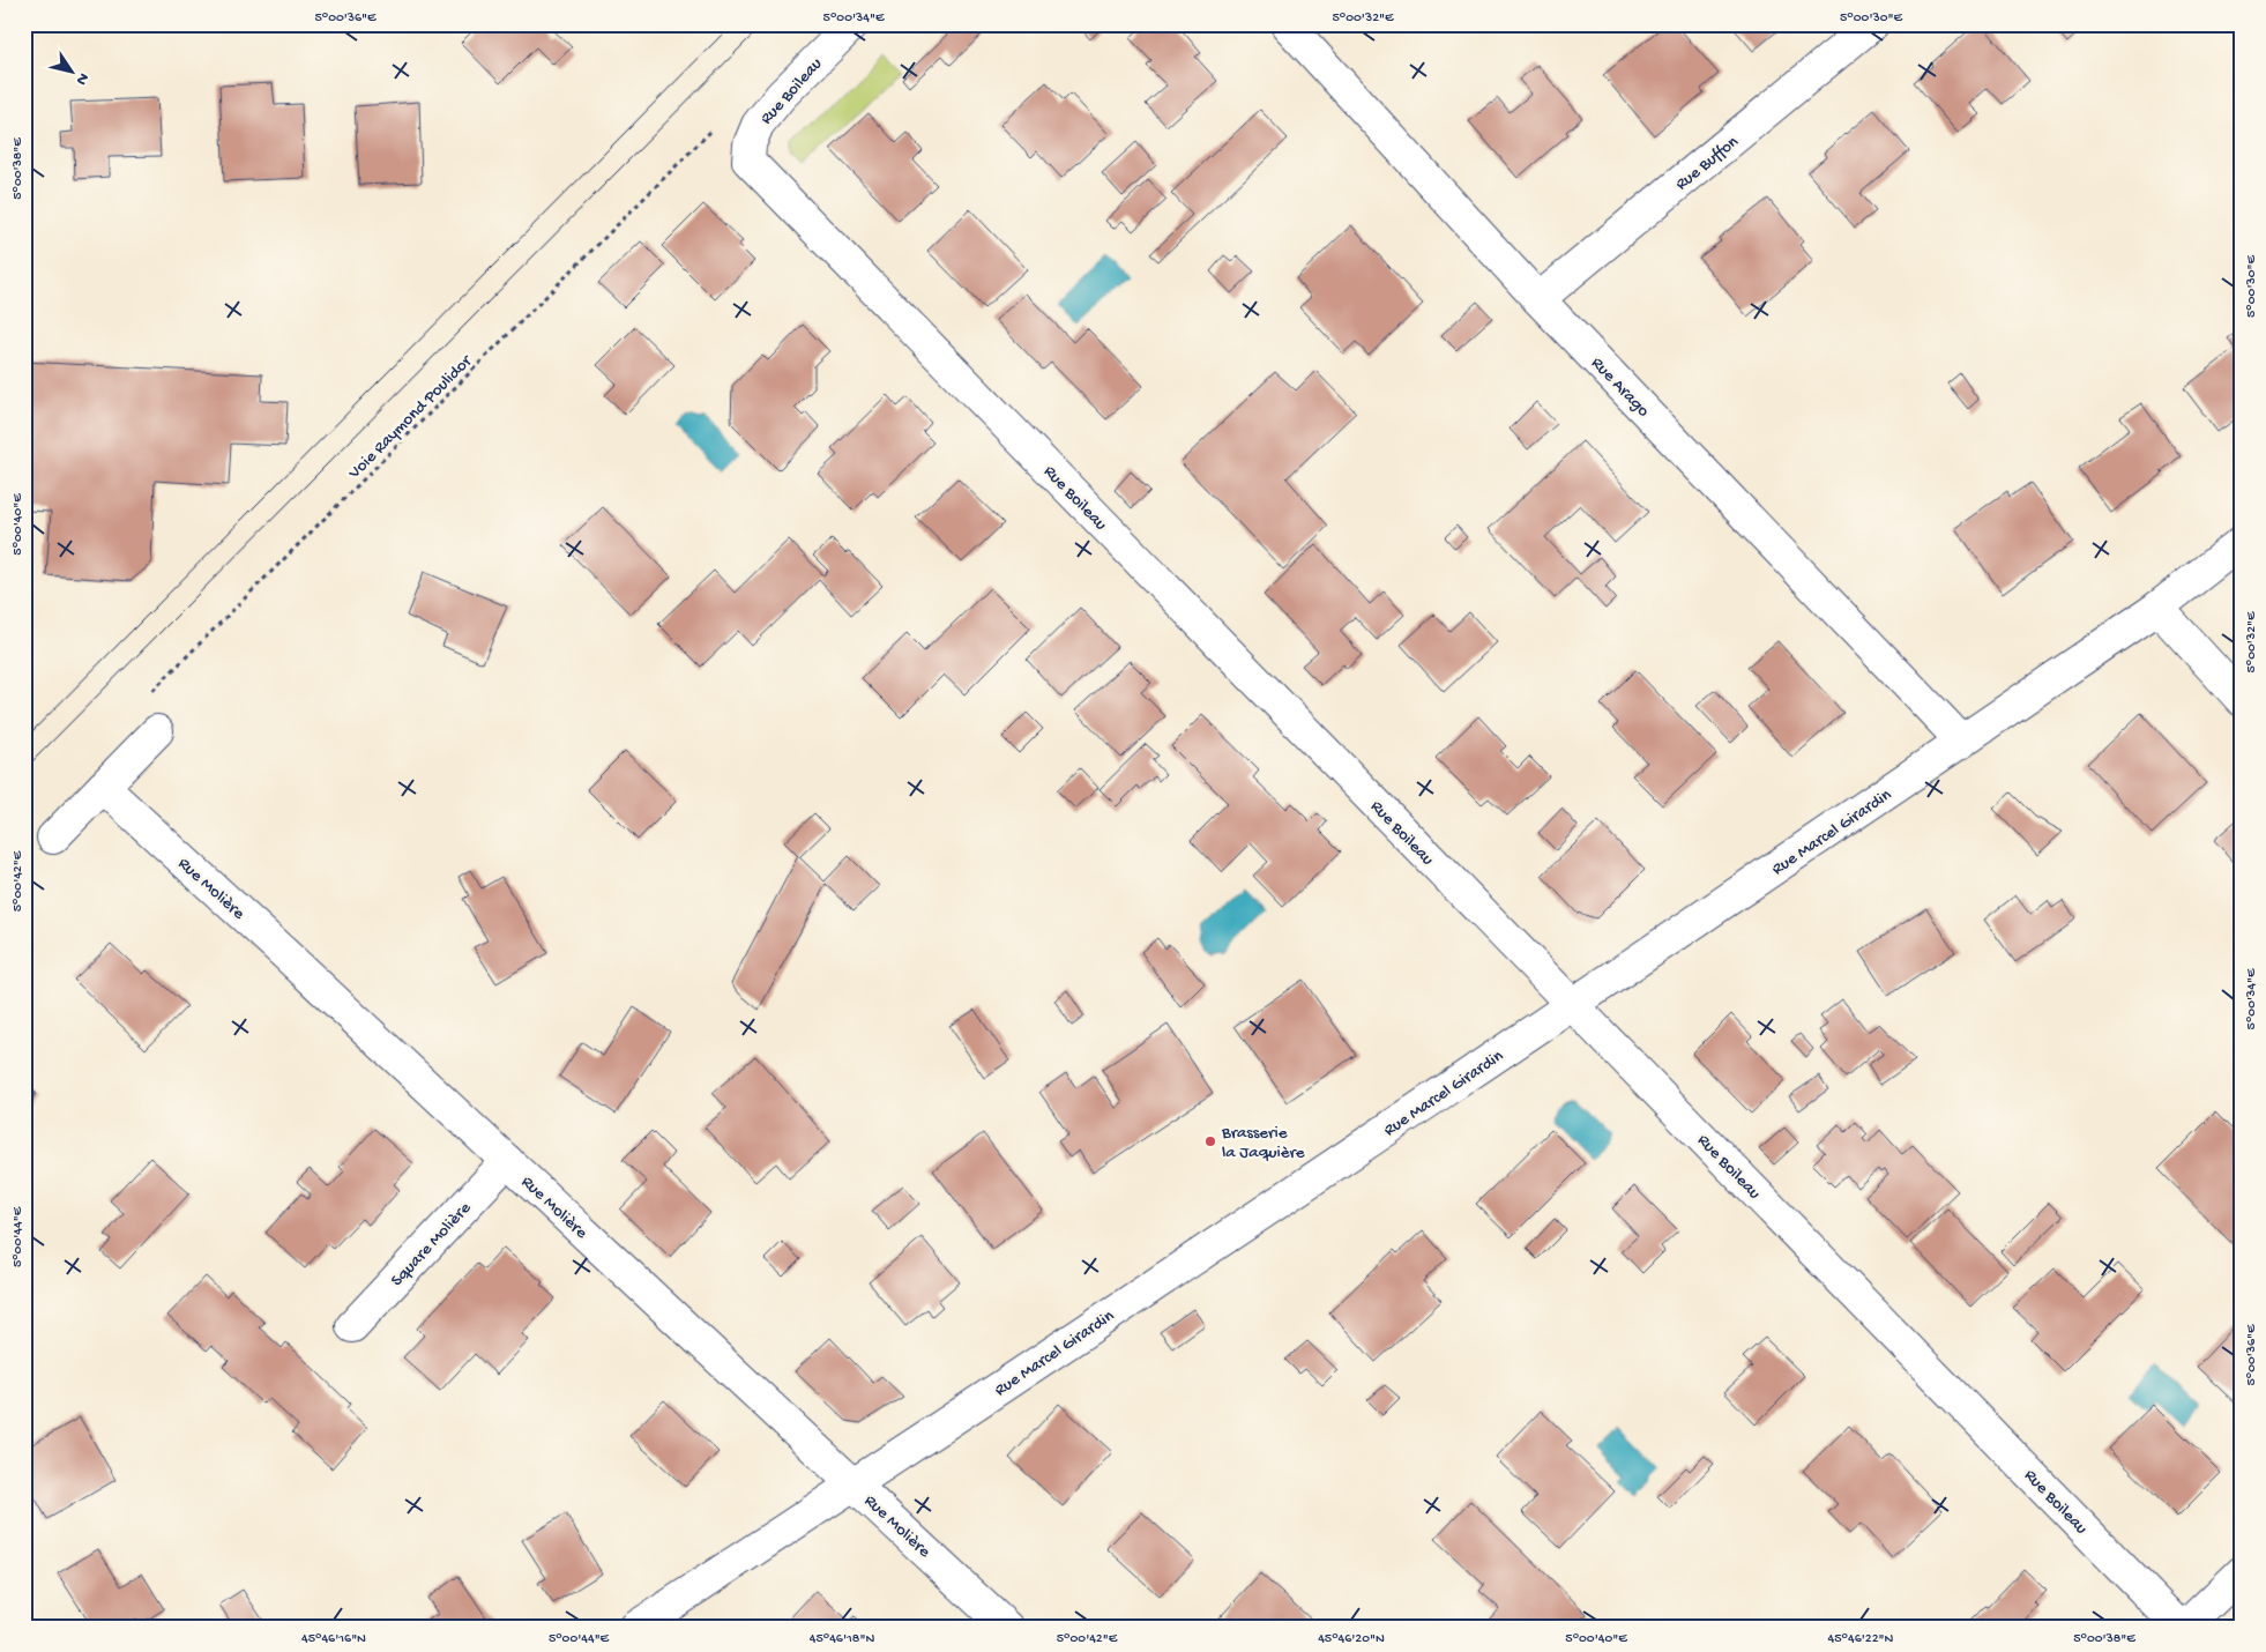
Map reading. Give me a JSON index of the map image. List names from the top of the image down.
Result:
{
  "streets": {
    "street": [
      "Rue Boileau",
      "Rue Buffon",
      "Rue Arago",
      "Rue Marcel Girardin",
      "Rue Molière",
      "Square Molière"
    ],
    "path": ["Voie Raymond Poulidor"]
  },
  "crossings": [
    ["Rue Boileau", "Rue Marcel Girardin"],
    ["Rue Buffon", "Rue Arago"],
    ["Rue Arago", "Rue Marcel Girardin"],
    ["Rue Marcel Girardin", "Rue Molière"],
    ["Rue Molière", "Square Molière"]
  ],
  "places": ["Brasserie la Jaquière"],
  "north": "bottom right",
  "coordinates": [
    "5°00'36\"E",
    "5°00'34\"E",
    "5°00'32\"E",
    "5°00'30\"E",
    "5°00'38\"E",
    "5°00'40\"E",
    "5°00'42\"E",
    "5°00'44\"E",
    "45°46'16\"N",
    "45°46'18\"N",
    "45°46'20\"N",
    "45°46'22\"N"
  ]
}
